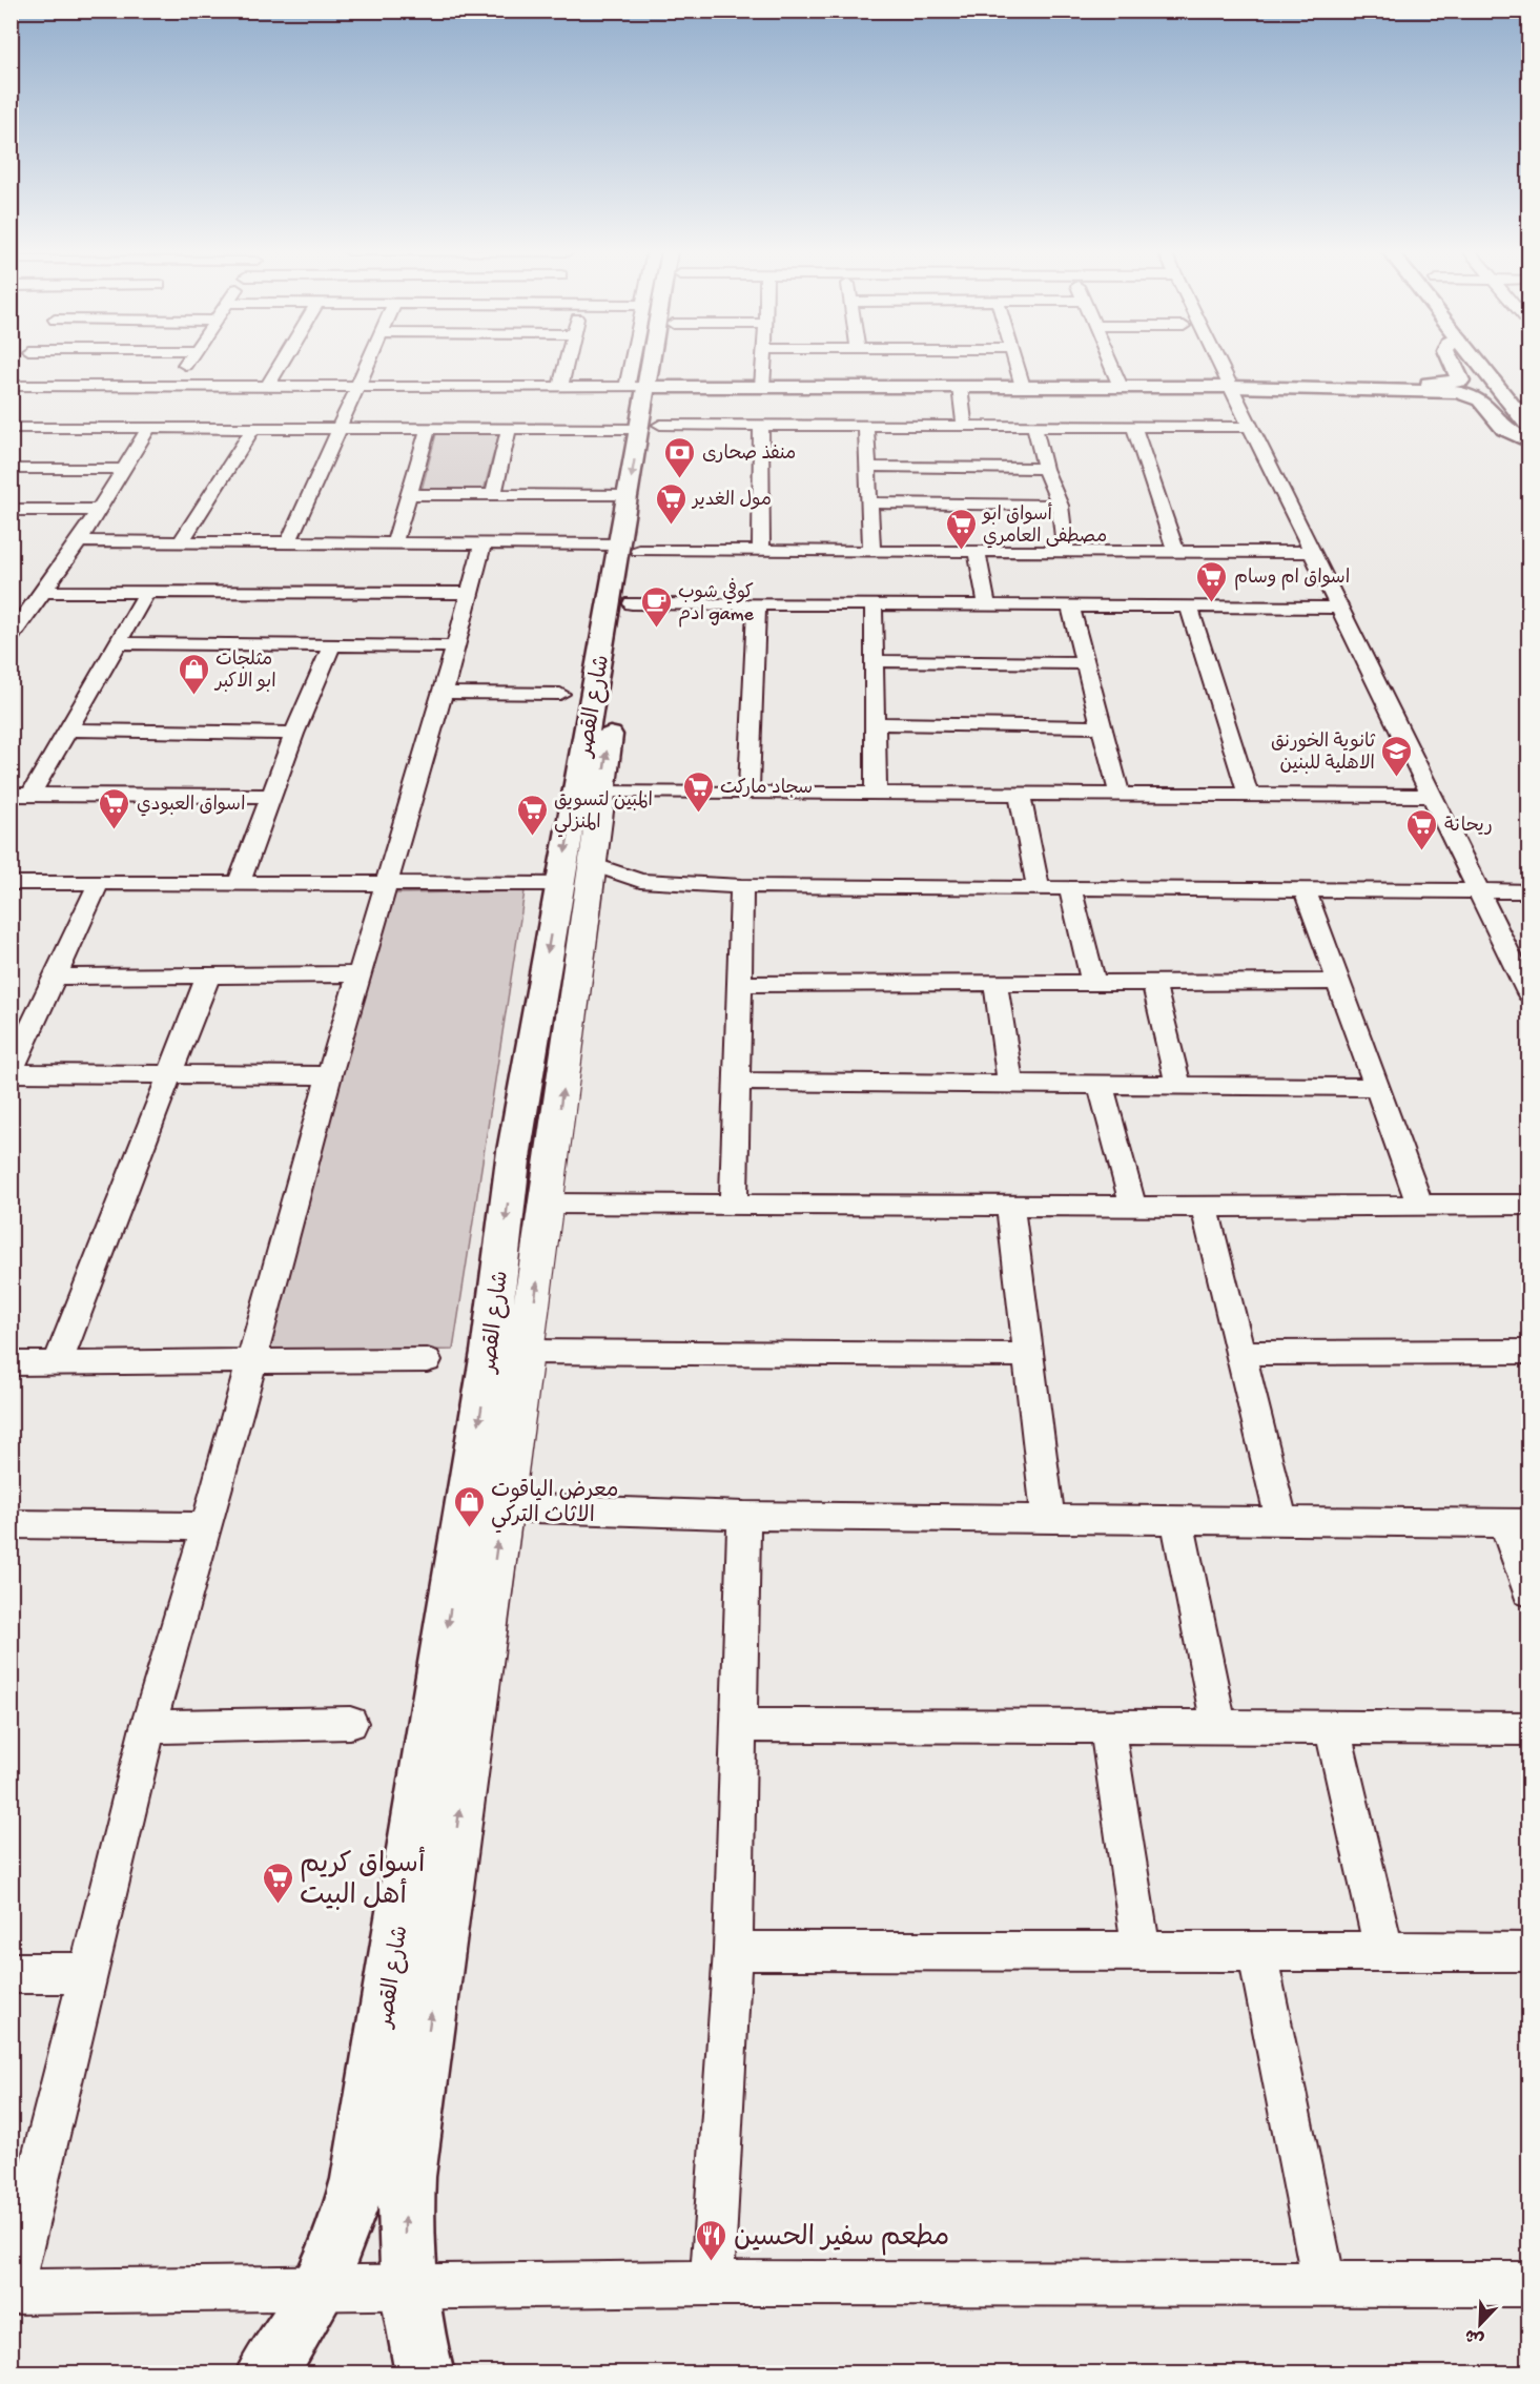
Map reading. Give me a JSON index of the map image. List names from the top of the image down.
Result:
{
  "streets": {
    "main road": ["شارع القصر"]
  },
  "places": {
    "bank": ["منفذ صحارى"],
    "supermarket": [
      "مول الغدير",
      "أسواق ابو مصطفى العامري",
      "اسواق ام وسام",
      "سجاد ماركت",
      "اسواق العبودي",
      "المبين لتسويق المنزلي",
      "ريحانة",
      "أسواق كريم أهل البيت"
    ],
    "cafe": ["كوفي شوب ادم game"],
    "shop": ["مثلجات ابو الاكبر", "معرض الياقوت الاثاث التركي"],
    "school or university": ["ثانوية الخورنق الاهلية للبنين"],
    "restaurant": ["مطعم سفير الحسين"]
  },
  "north": "bottom left"
}
